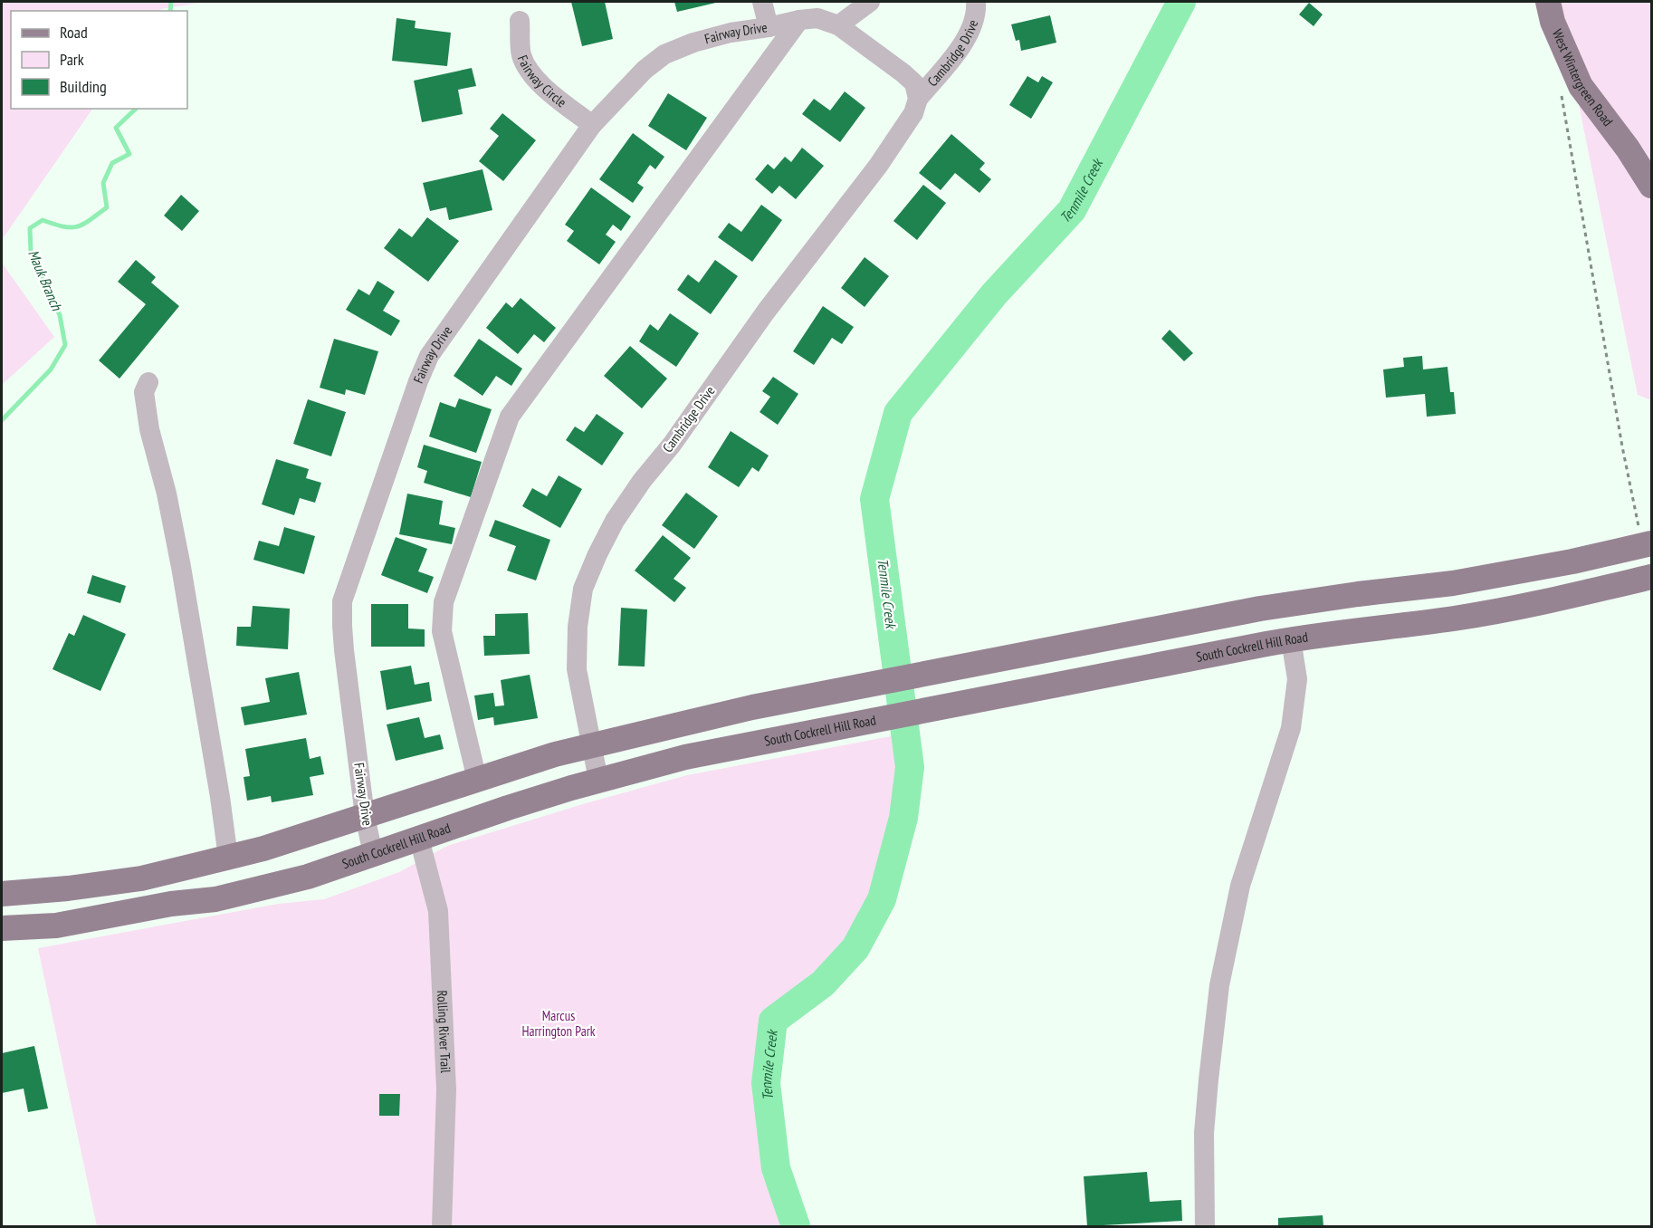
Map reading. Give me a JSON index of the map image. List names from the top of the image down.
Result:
{
  "streets": {
    "main road": ["West Wintergreen Road", "South Cockrell Hill Road"],
    "street": [
      "Fairway Drive",
      "Cambridge Drive",
      "Fairway Circle",
      "Rolling River Trail"
    ]
  },
  "crossings": [
    ["Fairway Drive", "Cambridge Drive"],
    ["Fairway Drive", "Fairway Circle"],
    ["Fairway Drive", "South Cockrell Hill Road"],
    ["Cambridge Drive", "South Cockrell Hill Road"],
    ["South Cockrell Hill Road", "Rolling River Trail"]
  ],
  "water": ["Tenmile Creek", "Mauk Branch"],
  "parks": ["Marcus Harrington Park"],
  "legend": ["Road", "Park", "Building"]
}
